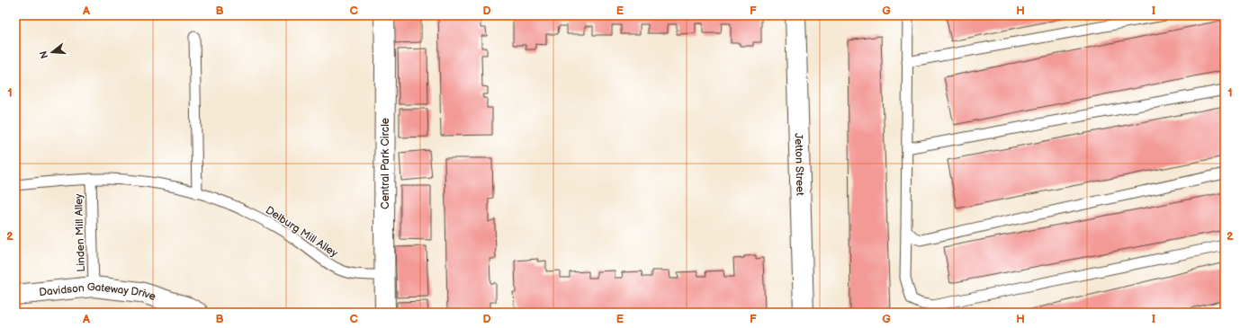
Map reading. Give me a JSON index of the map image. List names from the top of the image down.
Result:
{
  "streets": {
    "street": ["Central Park Circle", "Jetton Street", "Davidson Gateway Drive"],
    "lane": ["Delburg Mill Alley", "Linden Mill Alley"]
  },
  "crossings": [
    ["Central Park Circle", "Delburg Mill Alley"],
    ["Delburg Mill Alley", "Linden Mill Alley"],
    ["Linden Mill Alley", "Davidson Gateway Drive"]
  ],
  "north": "left",
  "grid": {
    "columns": [
      "A",
      "B",
      "C",
      "D",
      "E",
      "F",
      "G",
      "H",
      "I"
    ],
    "rows": ["1", "2"]
  }
}
